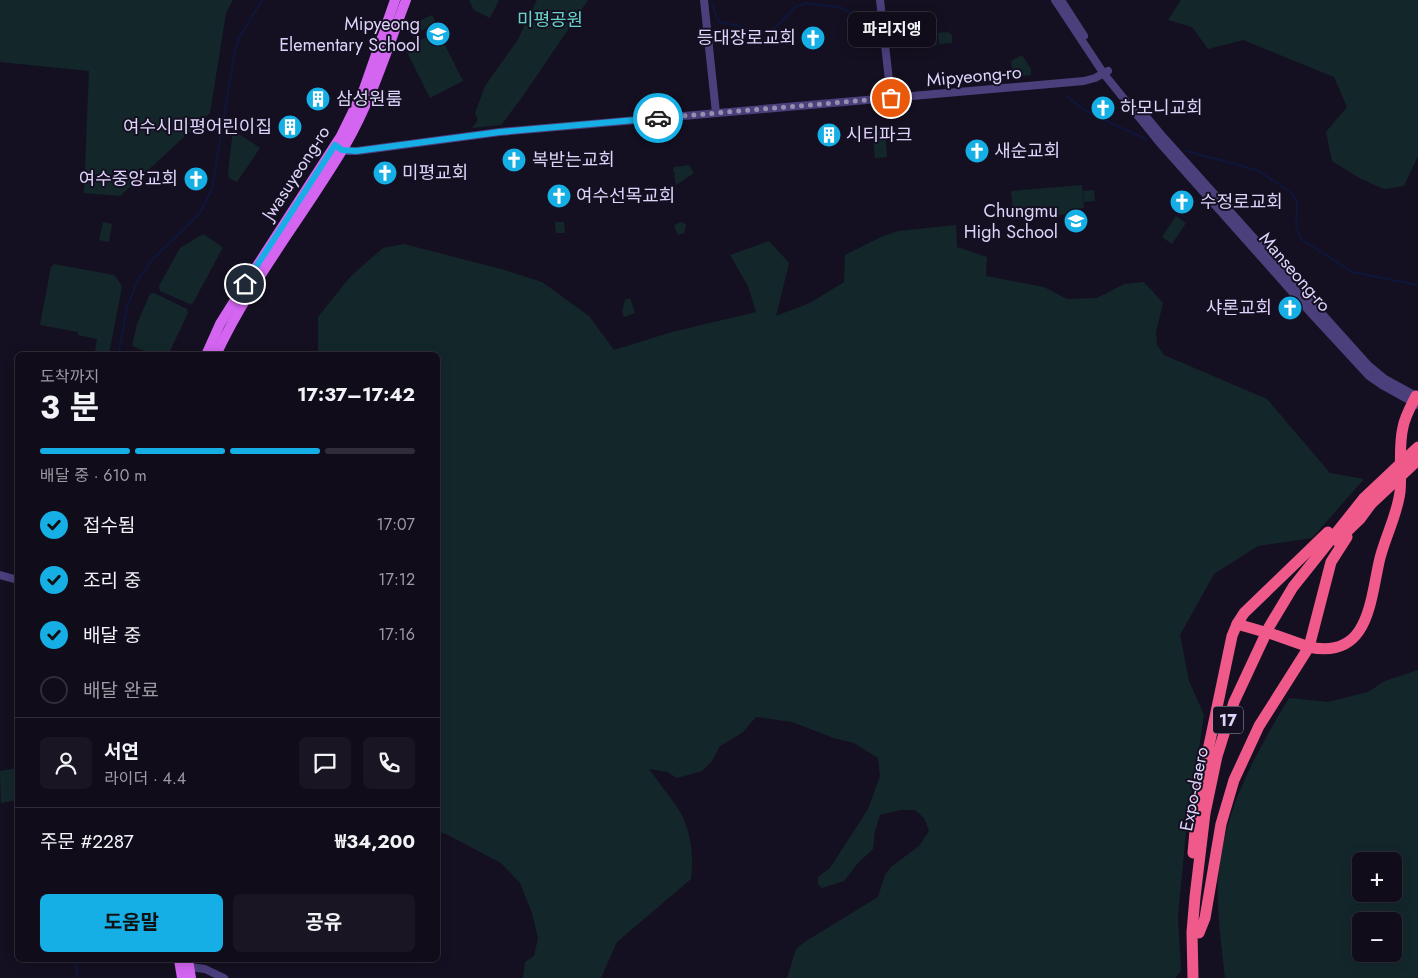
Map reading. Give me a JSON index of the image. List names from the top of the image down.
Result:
{
  "streets": {
    "highway": ["17", "Expo-daero"],
    "main road": ["Jwasuyeong-ro"],
    "street": ["Mipyeong-ro", "Manseong-ro"]
  },
  "crossings": [
    ["Mipyeong-ro", "Jwasuyeong-ro"],
    ["Mipyeong-ro", "Manseong-ro"],
    ["17", "Expo-daero"]
  ],
  "parks": ["미평공원"],
  "places": {
    "school or university": ["Mipyeong Elementary School", "Chungmu High School"],
    "church": [
      "등대장로교회",
      "하모니교회",
      "새순교회",
      "복받는교회",
      "미평교회",
      "여수중앙교회",
      "여수선목교회",
      "수정로교회",
      "샤론교회"
    ],
    "other": ["파리지앵"],
    "building": ["삼성원룸", "여수시미평어린이집", "시티파크"]
  },
  "page": {
    "bubble": "파리지앵",
    "heading": ["3 분", "도착까지", "17:37–17:42"],
    "panel": [
      "서연",
      "라이더 · 4.4",
      "주문 #2287",
      "₩34,200"
    ],
    "bar": "배달 중 · 610 m",
    "list": [
      ["접수됨", "17:07"],
      ["조리 중", "17:12"],
      ["배달 중", "17:16"],
      "배달 완료"
    ],
    "map_buttons": ["+", "−"],
    "buttons": ["도움말", "공유"]
  }
}
